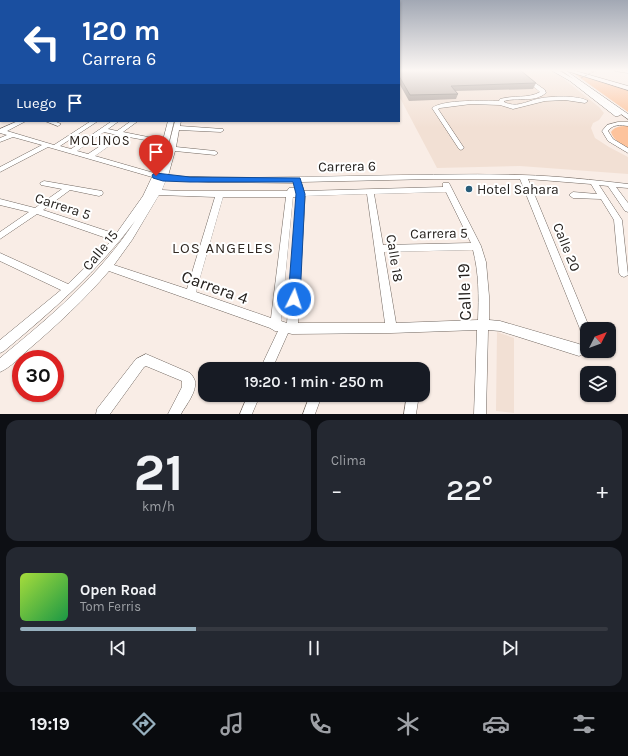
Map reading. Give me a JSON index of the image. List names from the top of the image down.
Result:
{
  "streets": {
    "street": [
      "Carrera 6",
      "Carrera 5",
      "Calle 20",
      "Calle 15",
      "Calle 18",
      "Carrera 4",
      "Calle 19"
    ]
  },
  "crossings": [
    ["Carrera 6", "Calle 20"],
    ["Carrera 6", "Calle 15"],
    ["Carrera 6", "Calle 18"],
    ["Carrera 6", "Calle 19"],
    ["Carrera 5", "Calle 15"],
    ["Carrera 5", "Calle 18"],
    ["Carrera 5", "Calle 19"],
    ["Calle 15", "Carrera 4"],
    ["Calle 18", "Carrera 4"],
    ["Carrera 4", "Calle 19"]
  ],
  "districts": ["MOLINOS", "LOS ANGELES"],
  "places": ["Hotel Sahara"],
  "north": "top right",
  "page": {
    "turn": ["120 m", "Carrera 6"],
    "then": "Luego",
    "limit": "30",
    "trip": "19:20 · 1 min · 250 m",
    "tile": [
      ["21", "km/h"],
      "Clima"
    ],
    "heat": ["−", "22°", "+"],
    "song": ["Open Road", "Tom Ferris"],
    "tabs": "19:19"
  }
}
